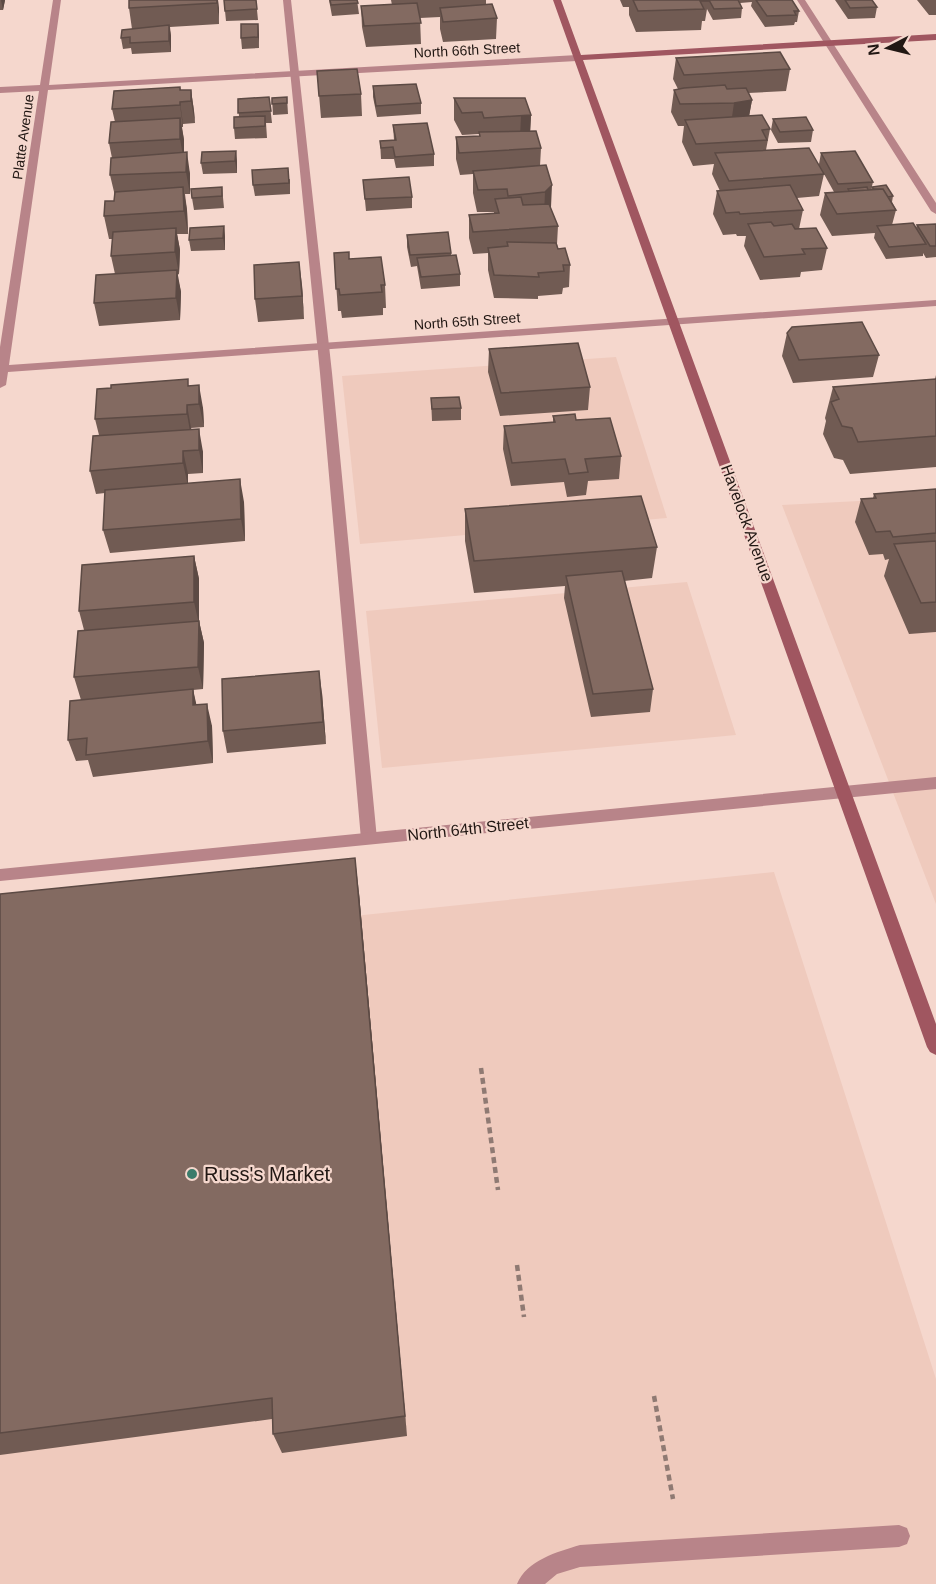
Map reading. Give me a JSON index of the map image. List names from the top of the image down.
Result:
{
  "streets": {
    "main road": ["North 66th Street", "Havelock Avenue"],
    "street": ["Platte Avenue", "North 65th Street", "North 64th Street"]
  },
  "crossings": [
    ["North 66th Street", "Platte Avenue"],
    ["North 66th Street", "Havelock Avenue"],
    ["Platte Avenue", "North 65th Street"],
    ["North 65th Street", "Havelock Avenue"],
    ["Havelock Avenue", "North 64th Street"]
  ],
  "places": ["Russ's Market"],
  "north": "left"
}
